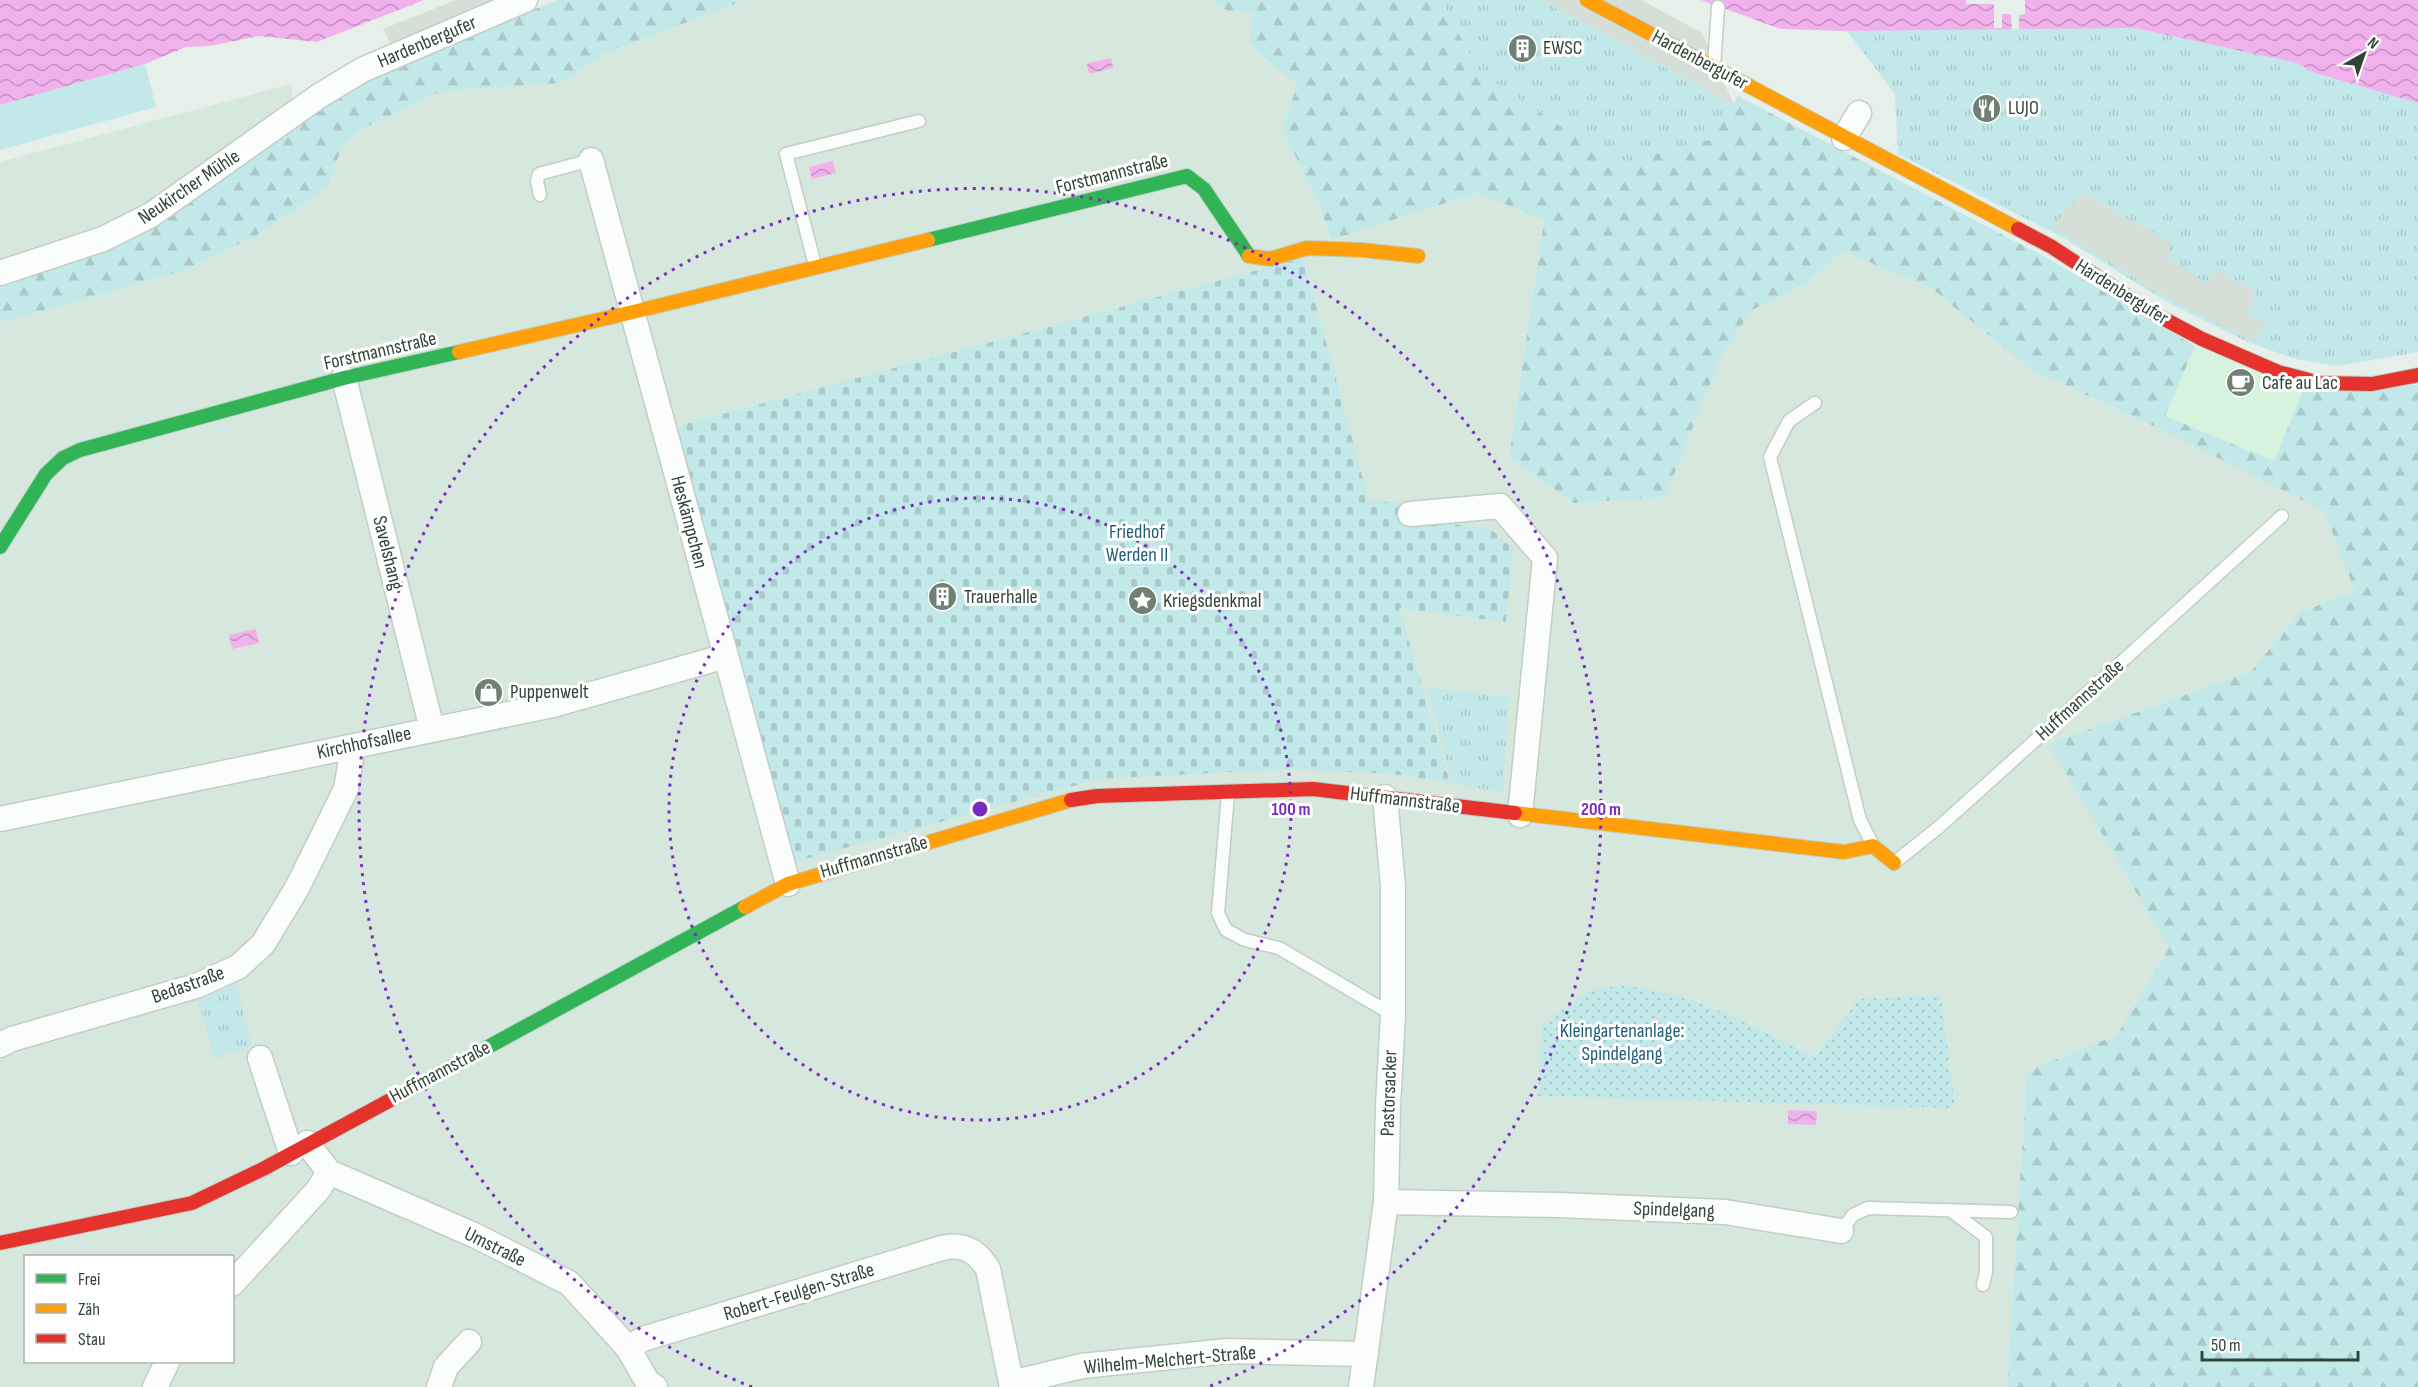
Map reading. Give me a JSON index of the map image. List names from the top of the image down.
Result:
{
  "streets": {
    "street": [
      "Hardenbergufer",
      "Forstmannstraße",
      "Neukircher Mühle",
      "Heskämpchen",
      "Savelshang",
      "Huffmannstraße",
      "Kirchhofsallee",
      "Bedastraße",
      "Pastorsacker",
      "Spindelgang",
      "Umstraße",
      "Robert-Feulgen-Straße",
      "Wilhelm-Melchert-Straße"
    ]
  },
  "crossings": [
    ["Hardenbergufer", "Neukircher Mühle"],
    ["Forstmannstraße", "Heskämpchen"],
    ["Forstmannstraße", "Savelshang"],
    ["Heskämpchen", "Huffmannstraße"],
    ["Heskämpchen", "Kirchhofsallee"],
    ["Savelshang", "Kirchhofsallee"],
    ["Huffmannstraße", "Pastorsacker"],
    ["Kirchhofsallee", "Bedastraße"],
    ["Pastorsacker", "Spindelgang"],
    ["Pastorsacker", "Wilhelm-Melchert-Straße"],
    ["Umstraße", "Robert-Feulgen-Straße"],
    ["Robert-Feulgen-Straße", "Wilhelm-Melchert-Straße"]
  ],
  "parks": ["Friedhof Werden II", "Kleingartenanlage: Spindelgang"],
  "places": {
    "building": ["EWSC", "Trauerhalle"],
    "restaurant": ["LUJO"],
    "cafe": ["Cafe au Lac"],
    "place": ["Kriegsdenkmal"],
    "shop": ["Puppenwelt"]
  },
  "legend": ["Frei", "Zäh", "Stau"],
  "scale_bar": "50 m",
  "north": "top right",
  "rings": ["100 m", "200 m"]
}
